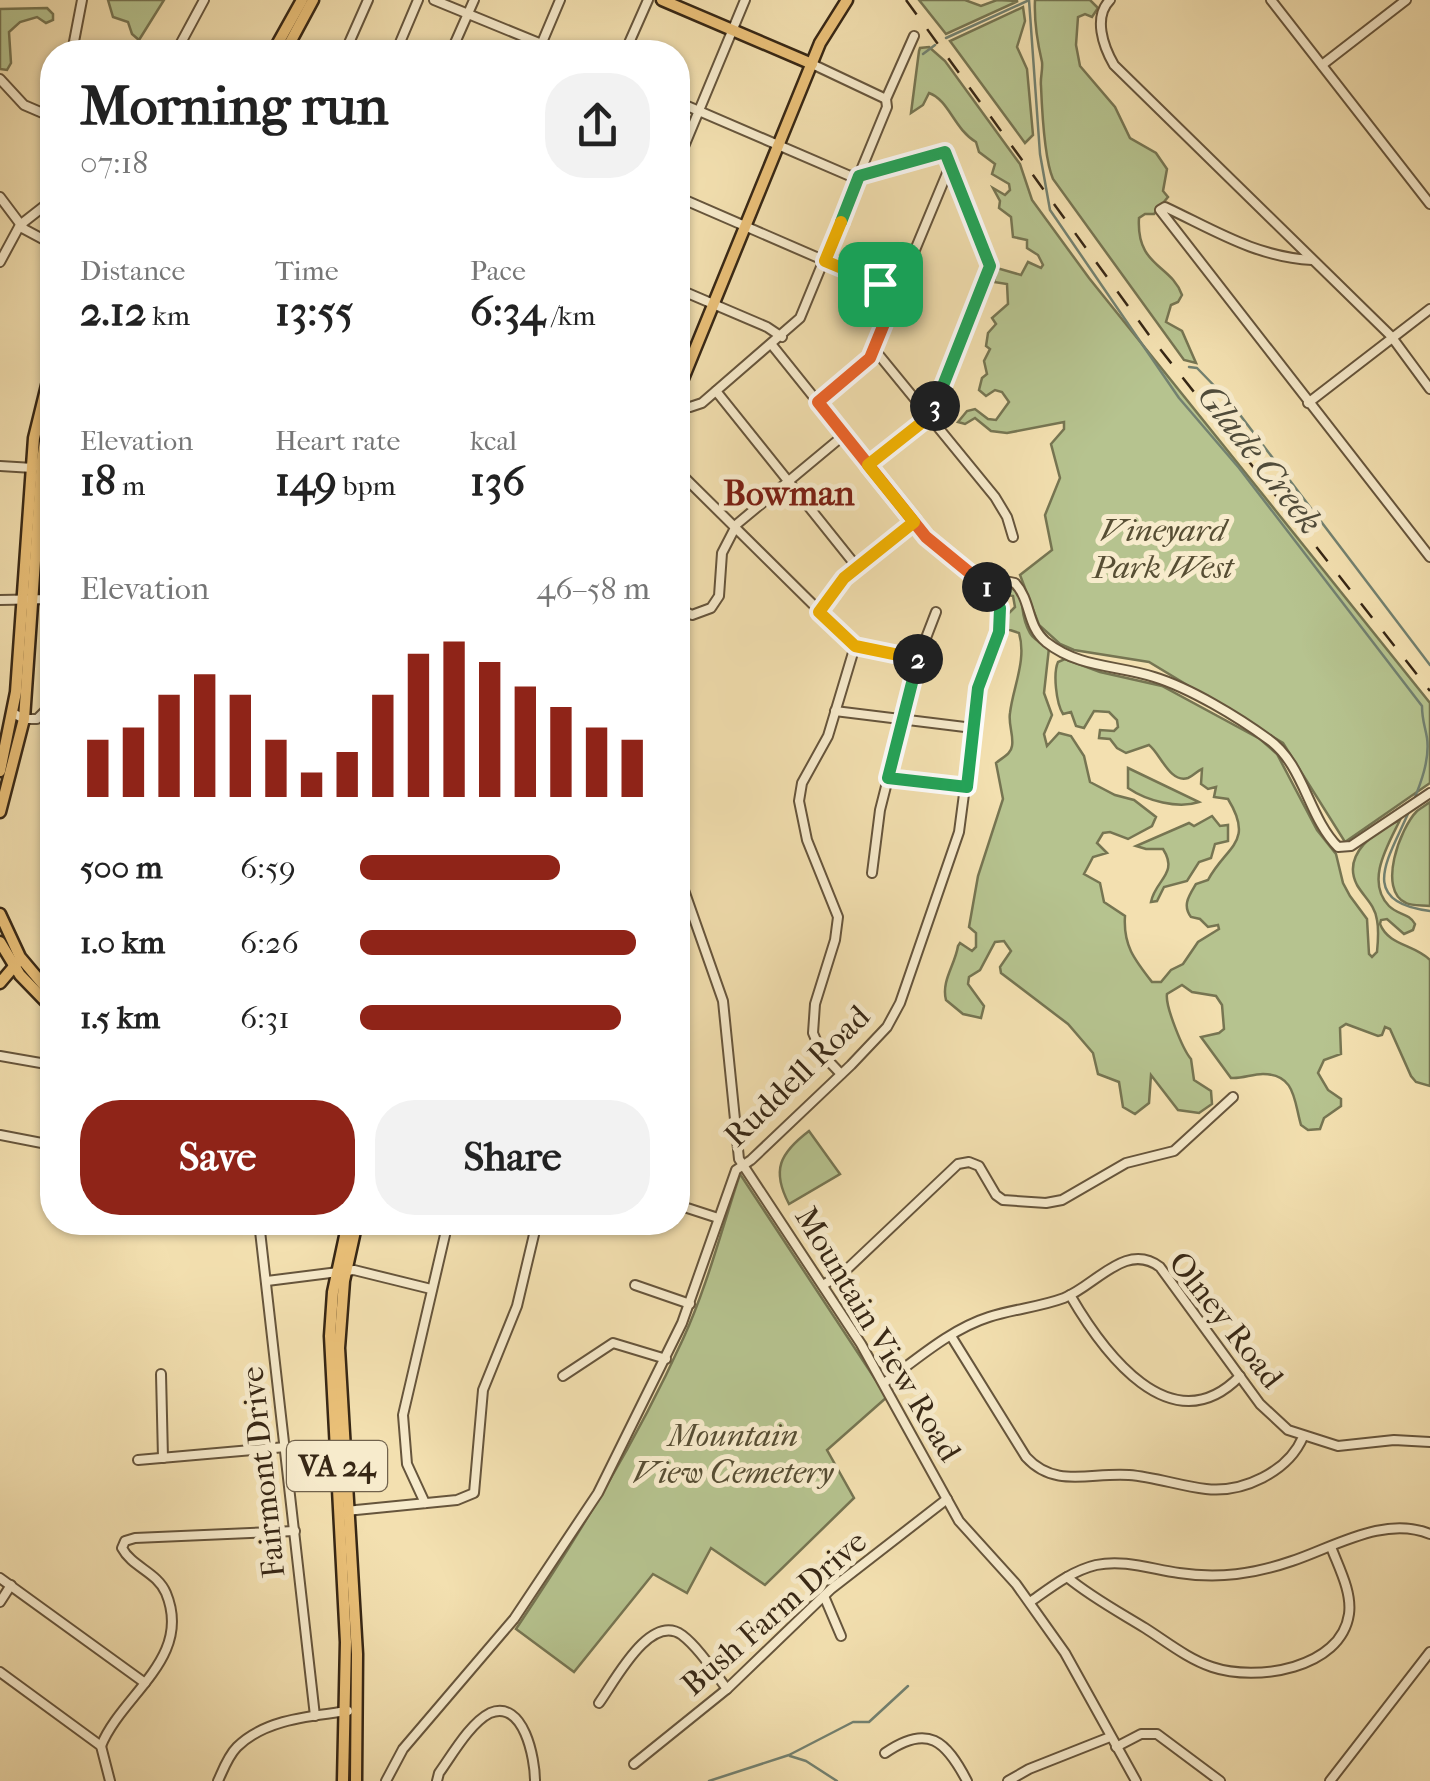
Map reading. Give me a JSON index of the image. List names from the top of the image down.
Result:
{
  "streets": {
    "main road": ["VA 24"],
    "street": [
      "Ruddell Road",
      "Olney Road",
      "Mountain View Road",
      "Fairmont Drive",
      "Bush Farm Drive"
    ]
  },
  "crossings": [
    ["Ruddell Road", "Mountain View Road"],
    ["Olney Road", "Mountain View Road"],
    ["Mountain View Road", "Bush Farm Drive"]
  ],
  "districts": ["Bowman"],
  "water": ["Glade Creek"],
  "parks": ["Vineyard Park West", "Mountain View Cemetery"],
  "page": {
    "heading": ["Morning run", "07:18"],
    "stats": [
      ["Distance", "2.12 km"],
      ["Time", "13:55"],
      ["Pace", "6:34 /km"],
      ["Elevation", "18 m"],
      ["Heart rate", "149 bpm"],
      ["kcal", "136"]
    ],
    "pins": ["3", "1", "2"],
    "chart": ["Elevation", "46–58 m"],
    "list": [
      {
        "name": "500 m",
        "note": "6:59"
      },
      {
        "name": "1.0 km",
        "note": "6:26"
      },
      {
        "name": "1.5 km",
        "note": "6:31"
      }
    ],
    "buttons": ["Save", "Share"]
  }
}
